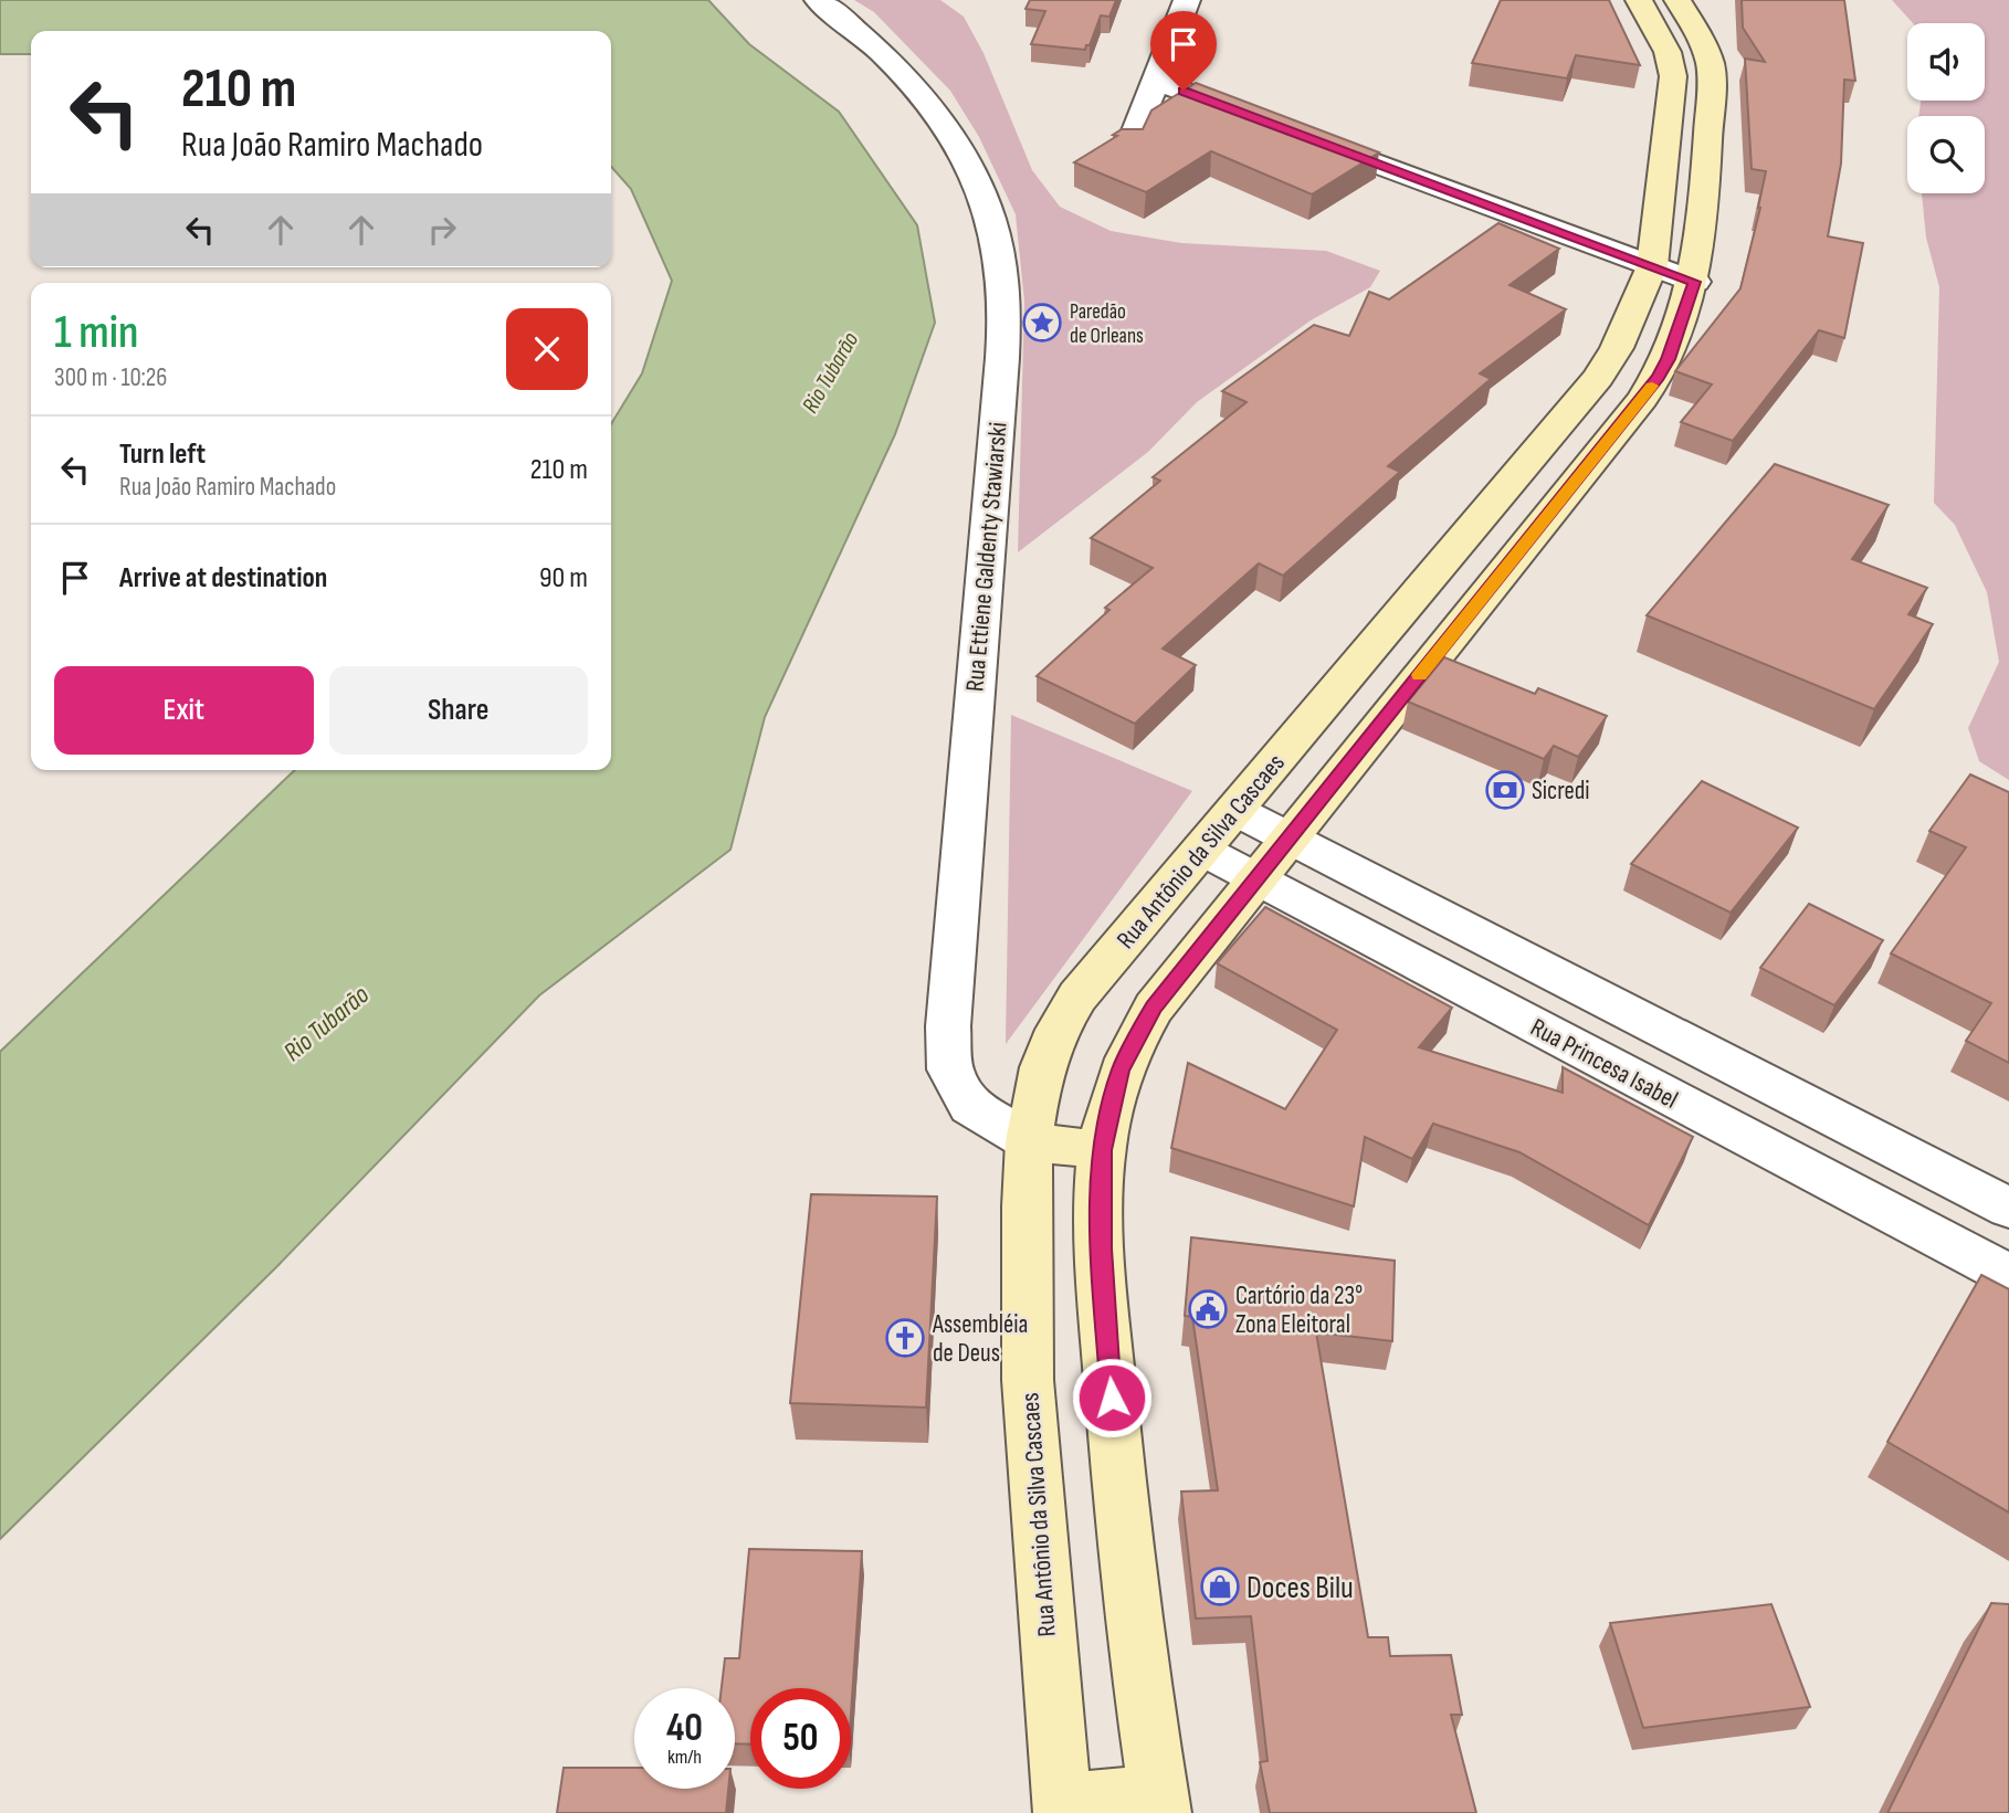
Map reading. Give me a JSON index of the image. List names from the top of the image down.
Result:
{
  "streets": {
    "main road": ["Rua Antônio da Silva Cascaes"],
    "street": ["Rua Ettiene Galdenty Stawiarski", "Rua Princesa Isabel"]
  },
  "crossings": [
    ["Rua Ettiene Galdenty Stawiarski", "Rua Antônio da Silva Cascaes"],
    ["Rua Antônio da Silva Cascaes", "Rua Princesa Isabel"]
  ],
  "water": ["Rio Tubarão"],
  "places": {
    "place": ["Paredão de Orleans"],
    "bank": ["Sicredi"],
    "public building": ["Cartório da 23° Zona Eleitoral"],
    "church": ["Assembléia de Deus"],
    "shop": ["Doces Bilu"]
  },
  "page": {
    "turn": ["210 m", "Rua João Ramiro Machado"],
    "heading": ["1 min", "300 m · 10:26"],
    "list": [
      {
        "name": "Turn left",
        "note": "Rua João Ramiro Machado",
        "value": "210 m"
      },
      {
        "name": "Arrive at destination",
        "value": "90 m"
      }
    ],
    "buttons": ["Exit", "Share"],
    "speed": "40 km/h",
    "limit": "50"
  }
}
